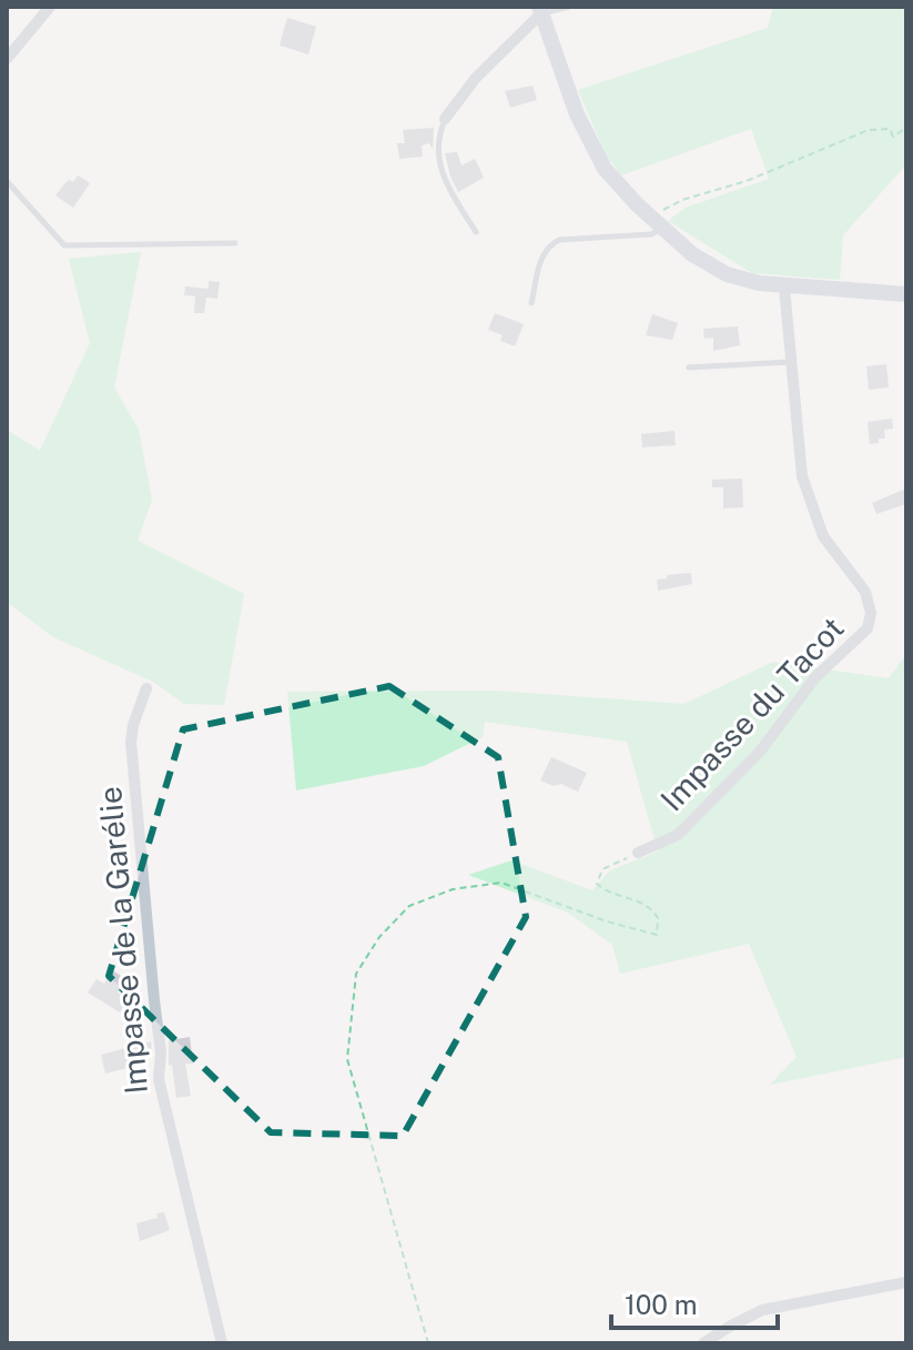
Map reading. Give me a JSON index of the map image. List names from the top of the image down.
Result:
{
  "streets": {
    "street": ["Impasse du Tacot", "Impasse de la Garélie"]
  },
  "scale_bar": "100 m"
}
